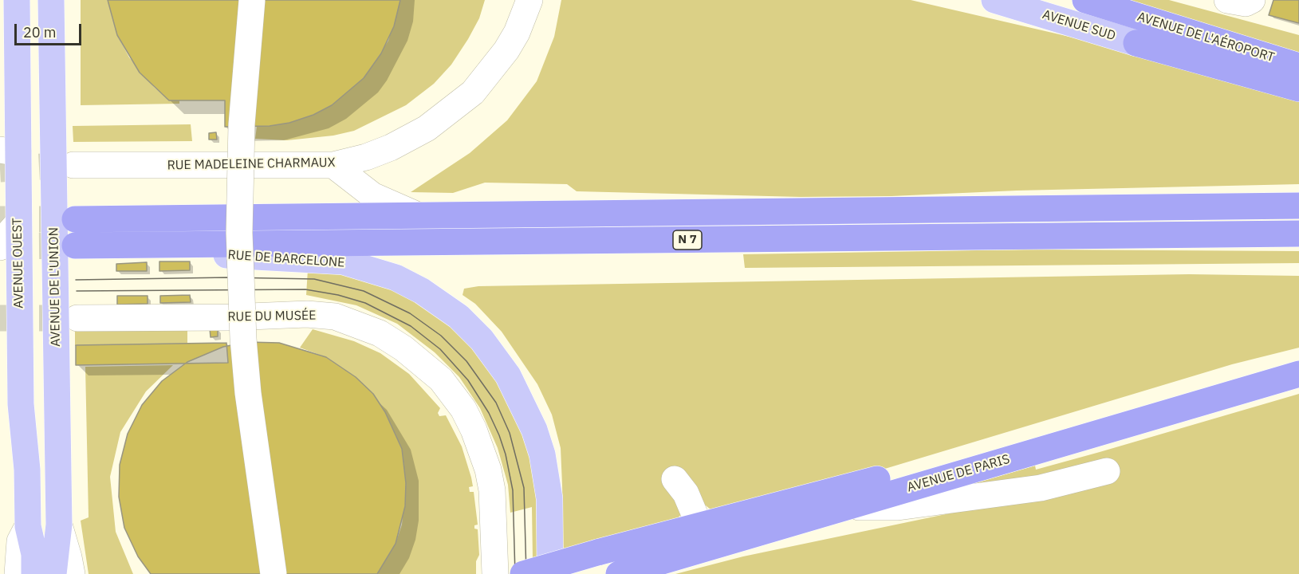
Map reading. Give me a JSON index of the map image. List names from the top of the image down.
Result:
{
  "streets": {
    "highway": ["AVENUE DE L'AÉROPORT", "N 7", "AVENUE DE PARIS"],
    "main road": [
      "AVENUE SUD",
      "RUE DE BARCELONE",
      "AVENUE OUEST",
      "AVENUE DE L'UNION"
    ],
    "street": ["RUE MADELEINE CHARMAUX", "RUE DU MUSÉE"]
  },
  "crossings": [
    ["N 7", "RUE DE BARCELONE"]
  ],
  "scale_bar": "20 m"
}
